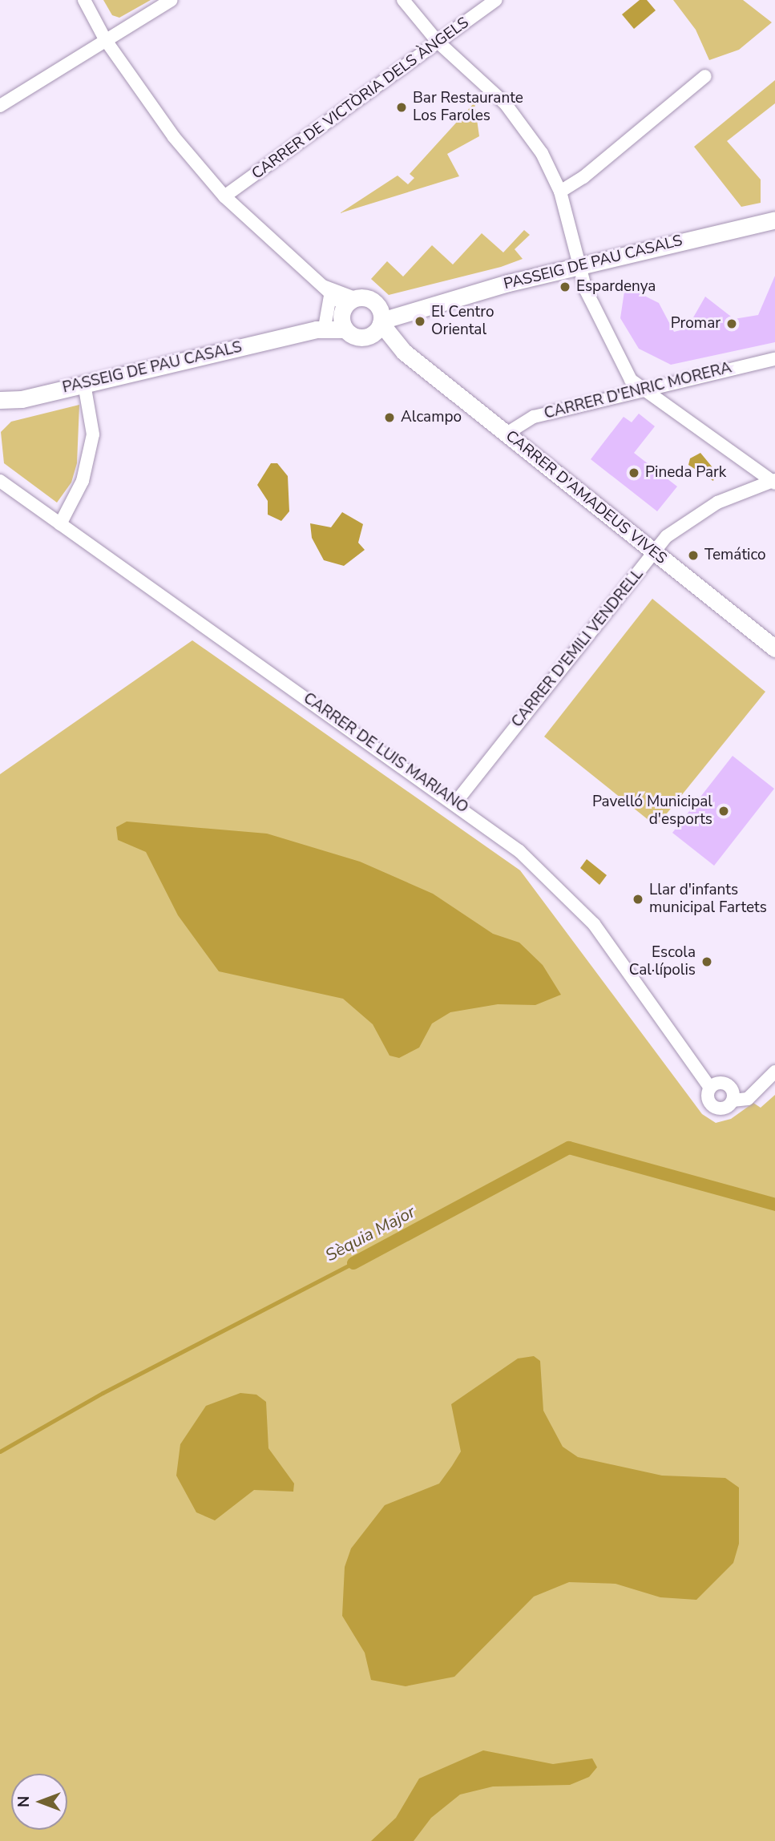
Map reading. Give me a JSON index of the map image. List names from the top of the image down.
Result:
{
  "streets": {
    "street": [
      "CARRER DE VICTÒRIA DELS ÀNGELS",
      "PASSEIG DE PAU CASALS",
      "CARRER D'ENRIC MORERA",
      "CARRER D'AMADEUS VIVES",
      "CARRER D'EMILI VENDRELL",
      "CARRER DE LUIS MARIANO"
    ]
  },
  "crossings": [
    ["PASSEIG DE PAU CASALS", "CARRER D'AMADEUS VIVES"],
    ["CARRER D'ENRIC MORERA", "CARRER D'AMADEUS VIVES"],
    ["CARRER D'AMADEUS VIVES", "CARRER D'EMILI VENDRELL"],
    ["CARRER D'EMILI VENDRELL", "CARRER DE LUIS MARIANO"]
  ],
  "water": ["Sèquia Major"],
  "places": [
    "Bar Restaurante Los Faroles",
    "Espardenya",
    "El Centro Oriental",
    "Promar",
    "Alcampo",
    "Pineda Park",
    "Temático",
    "Pavelló Municipal d'esports",
    "Llar d'infants municipal Fartets",
    "Escola Cal·lípolis"
  ],
  "north": "left"
}
